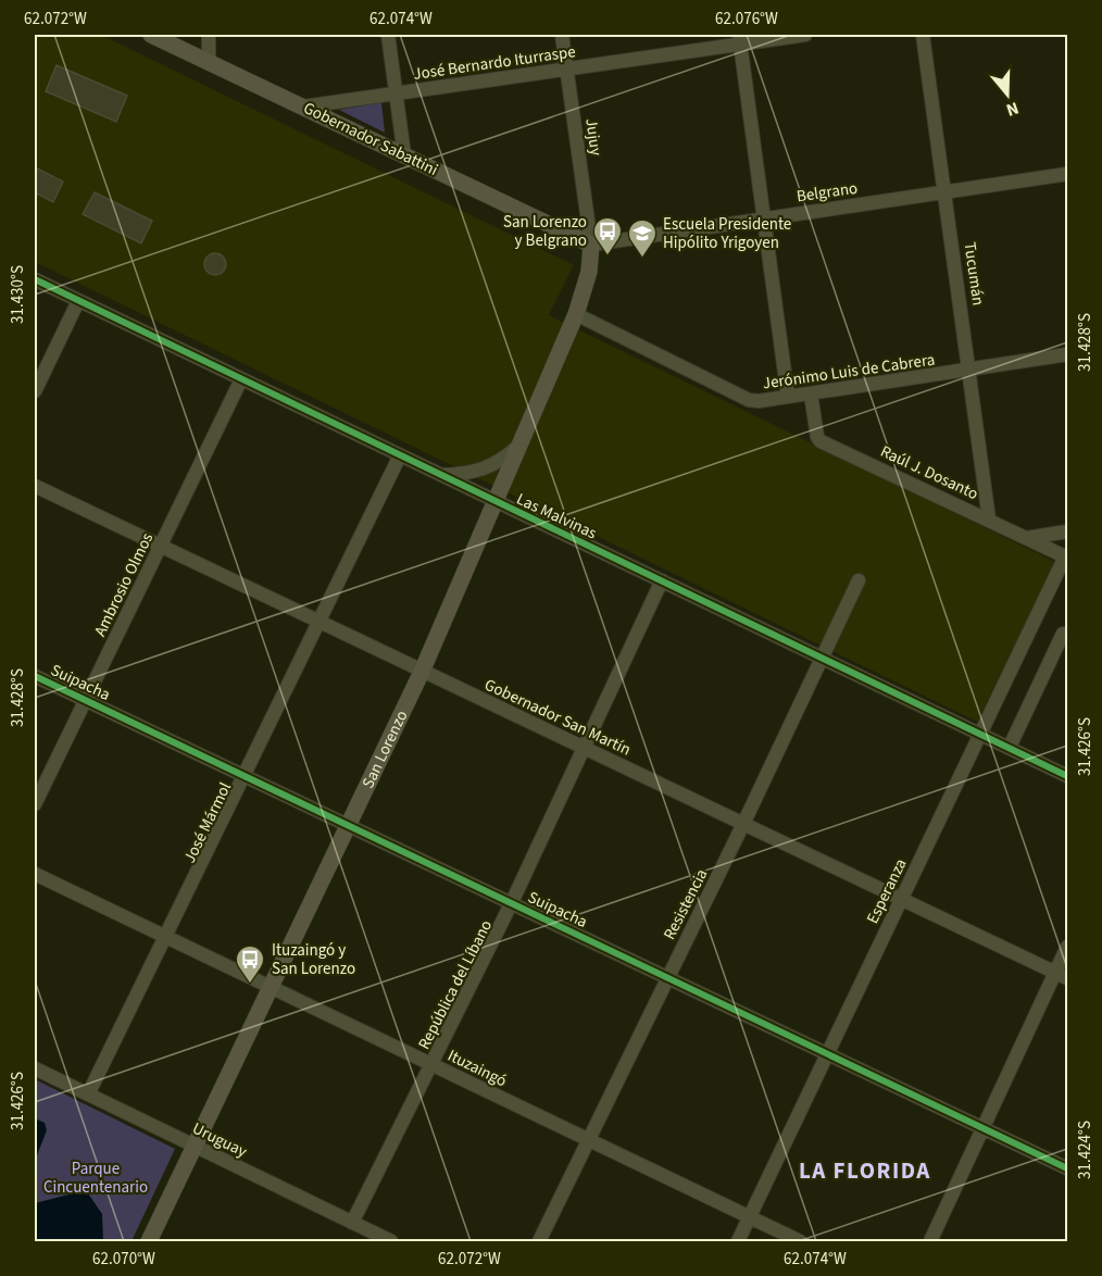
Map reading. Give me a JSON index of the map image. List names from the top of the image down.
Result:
{
  "streets": {
    "main road": ["Gobernador Sabattini", "San Lorenzo"],
    "street": [
      "José Bernardo Iturraspe",
      "Jujuy",
      "Belgrano",
      "Tucumán",
      "Jerónimo Luis de Cabrera",
      "Raúl J. Dosanto",
      "Las Malvinas",
      "Ambrosio Olmos",
      "Suipacha",
      "Gobernador San Martín",
      "José Mármol",
      "Esperanza",
      "Resistencia",
      "República del Líbano",
      "Ituzaingó",
      "Uruguay"
    ]
  },
  "crossings": [
    ["José Bernardo Iturraspe", "Jujuy"],
    ["José Bernardo Iturraspe", "Gobernador Sabattini"],
    ["Jujuy", "Gobernador Sabattini"],
    ["Jujuy", "Belgrano"],
    ["Jujuy", "San Lorenzo"],
    ["Gobernador Sabattini", "Belgrano"],
    ["Gobernador Sabattini", "San Lorenzo"],
    ["Belgrano", "Tucumán"],
    ["Belgrano", "San Lorenzo"],
    ["Tucumán", "Jerónimo Luis de Cabrera"],
    ["Tucumán", "Raúl J. Dosanto"],
    ["Jerónimo Luis de Cabrera", "Raúl J. Dosanto"],
    ["Jerónimo Luis de Cabrera", "San Lorenzo"],
    ["Raúl J. Dosanto", "Esperanza"],
    ["Las Malvinas", "Ambrosio Olmos"],
    ["Las Malvinas", "San Lorenzo"],
    ["Las Malvinas", "José Mármol"],
    ["Las Malvinas", "Esperanza"],
    ["Las Malvinas", "Resistencia"],
    ["Las Malvinas", "República del Líbano"],
    ["Ambrosio Olmos", "Suipacha"],
    ["Ambrosio Olmos", "Gobernador San Martín"],
    ["Suipacha", "San Lorenzo"],
    ["Suipacha", "José Mármol"],
    ["Suipacha", "Esperanza"],
    ["Suipacha", "Resistencia"],
    ["Suipacha", "República del Líbano"],
    ["Gobernador San Martín", "San Lorenzo"],
    ["Gobernador San Martín", "José Mármol"],
    ["Gobernador San Martín", "Esperanza"],
    ["Gobernador San Martín", "Resistencia"],
    ["Gobernador San Martín", "República del Líbano"],
    ["San Lorenzo", "Ituzaingó"],
    ["San Lorenzo", "Uruguay"],
    ["José Mármol", "Ituzaingó"],
    ["José Mármol", "Uruguay"],
    ["Esperanza", "Ituzaingó"],
    ["Resistencia", "Ituzaingó"],
    ["República del Líbano", "Ituzaingó"],
    ["República del Líbano", "Uruguay"]
  ],
  "districts": ["LA FLORIDA"],
  "parks": ["Parque Cincuentenario"],
  "places": {
    "bus stop": ["San Lorenzo y Belgrano", "Ituzaingó y San Lorenzo"],
    "school or university": ["Escuela Presidente Hipólito Yrigoyen"]
  },
  "north": "bottom",
  "coordinates": [
    "62.072°W",
    "62.074°W",
    "62.076°W",
    "31.430°S",
    "31.428°S",
    "31.426°S",
    "31.424°S",
    "62.070°W"
  ]
}
